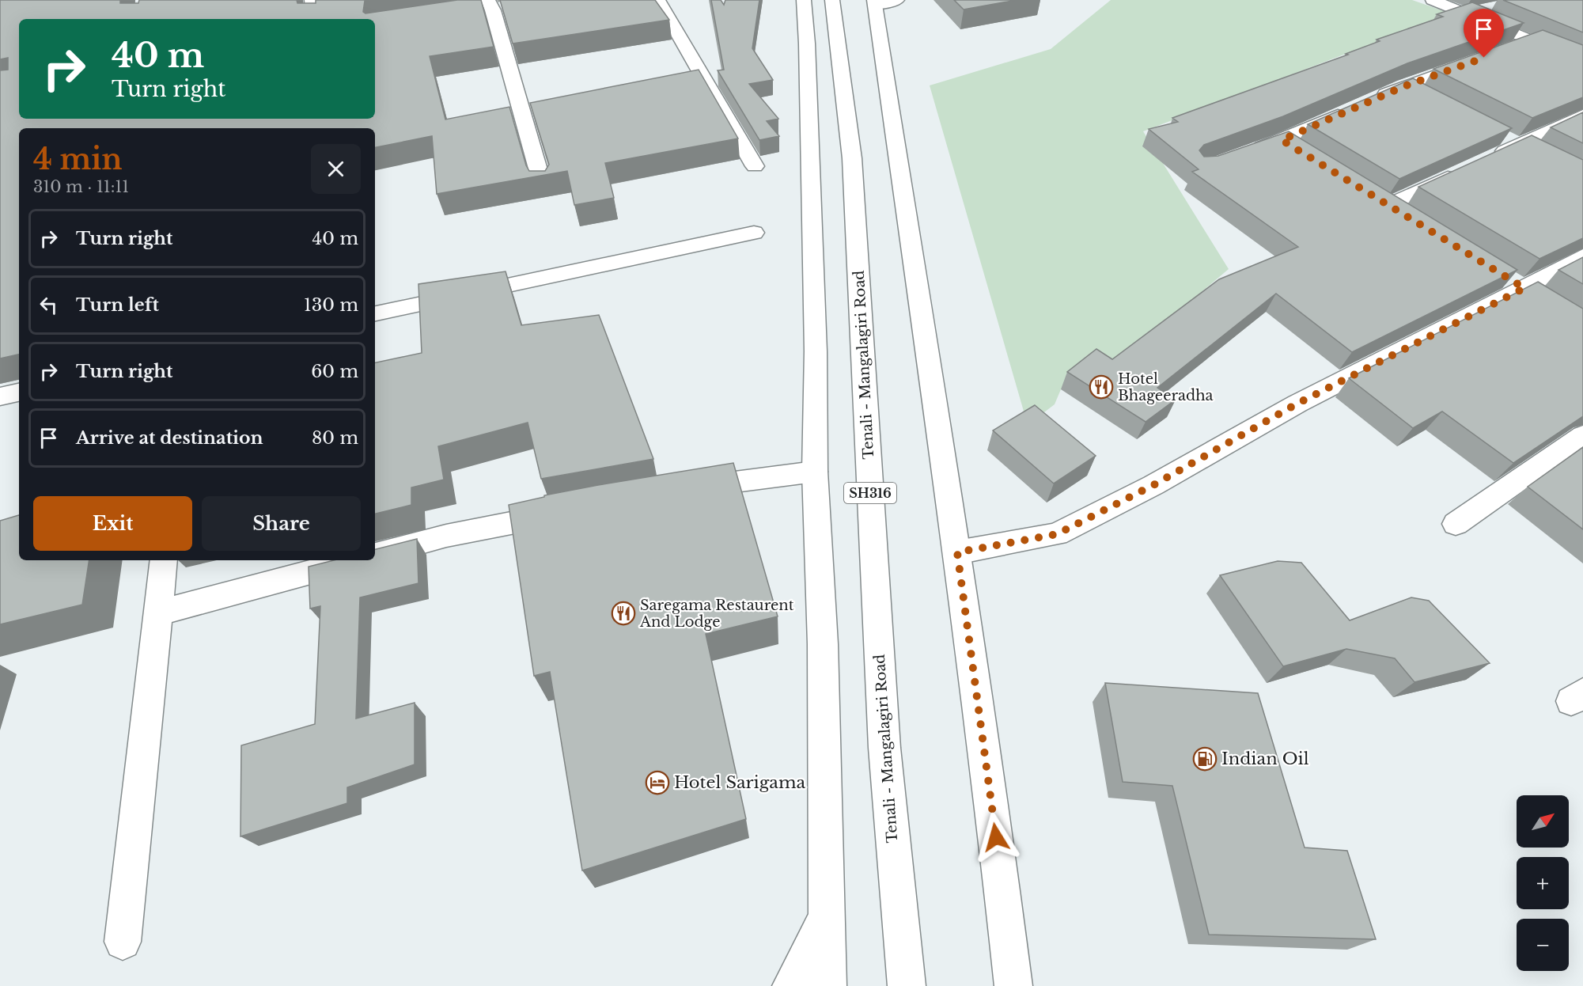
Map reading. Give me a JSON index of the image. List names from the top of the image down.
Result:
{
  "streets": {
    "street": ["Tenali - Mangalagiri Road", "SH316"]
  },
  "places": {
    "restaurant": ["Hotel Bhageeradha", "Saregama Restaurent And Lodge"],
    "fuel station": ["Indian Oil"],
    "hotel": ["Hotel Sarigama"]
  },
  "north": "top right",
  "page": {
    "turn": ["40 m", "Turn right"],
    "heading": ["4 min", "310 m · 11:11"],
    "list": [
      {
        "name": "Turn right",
        "value": "40 m"
      },
      {
        "name": "Turn left",
        "value": "130 m"
      },
      {
        "name": "Turn right",
        "value": "60 m"
      },
      {
        "name": "Arrive at destination",
        "value": "80 m"
      }
    ],
    "buttons": ["Exit", "Share"],
    "map_buttons": ["+", "−"]
  }
}
